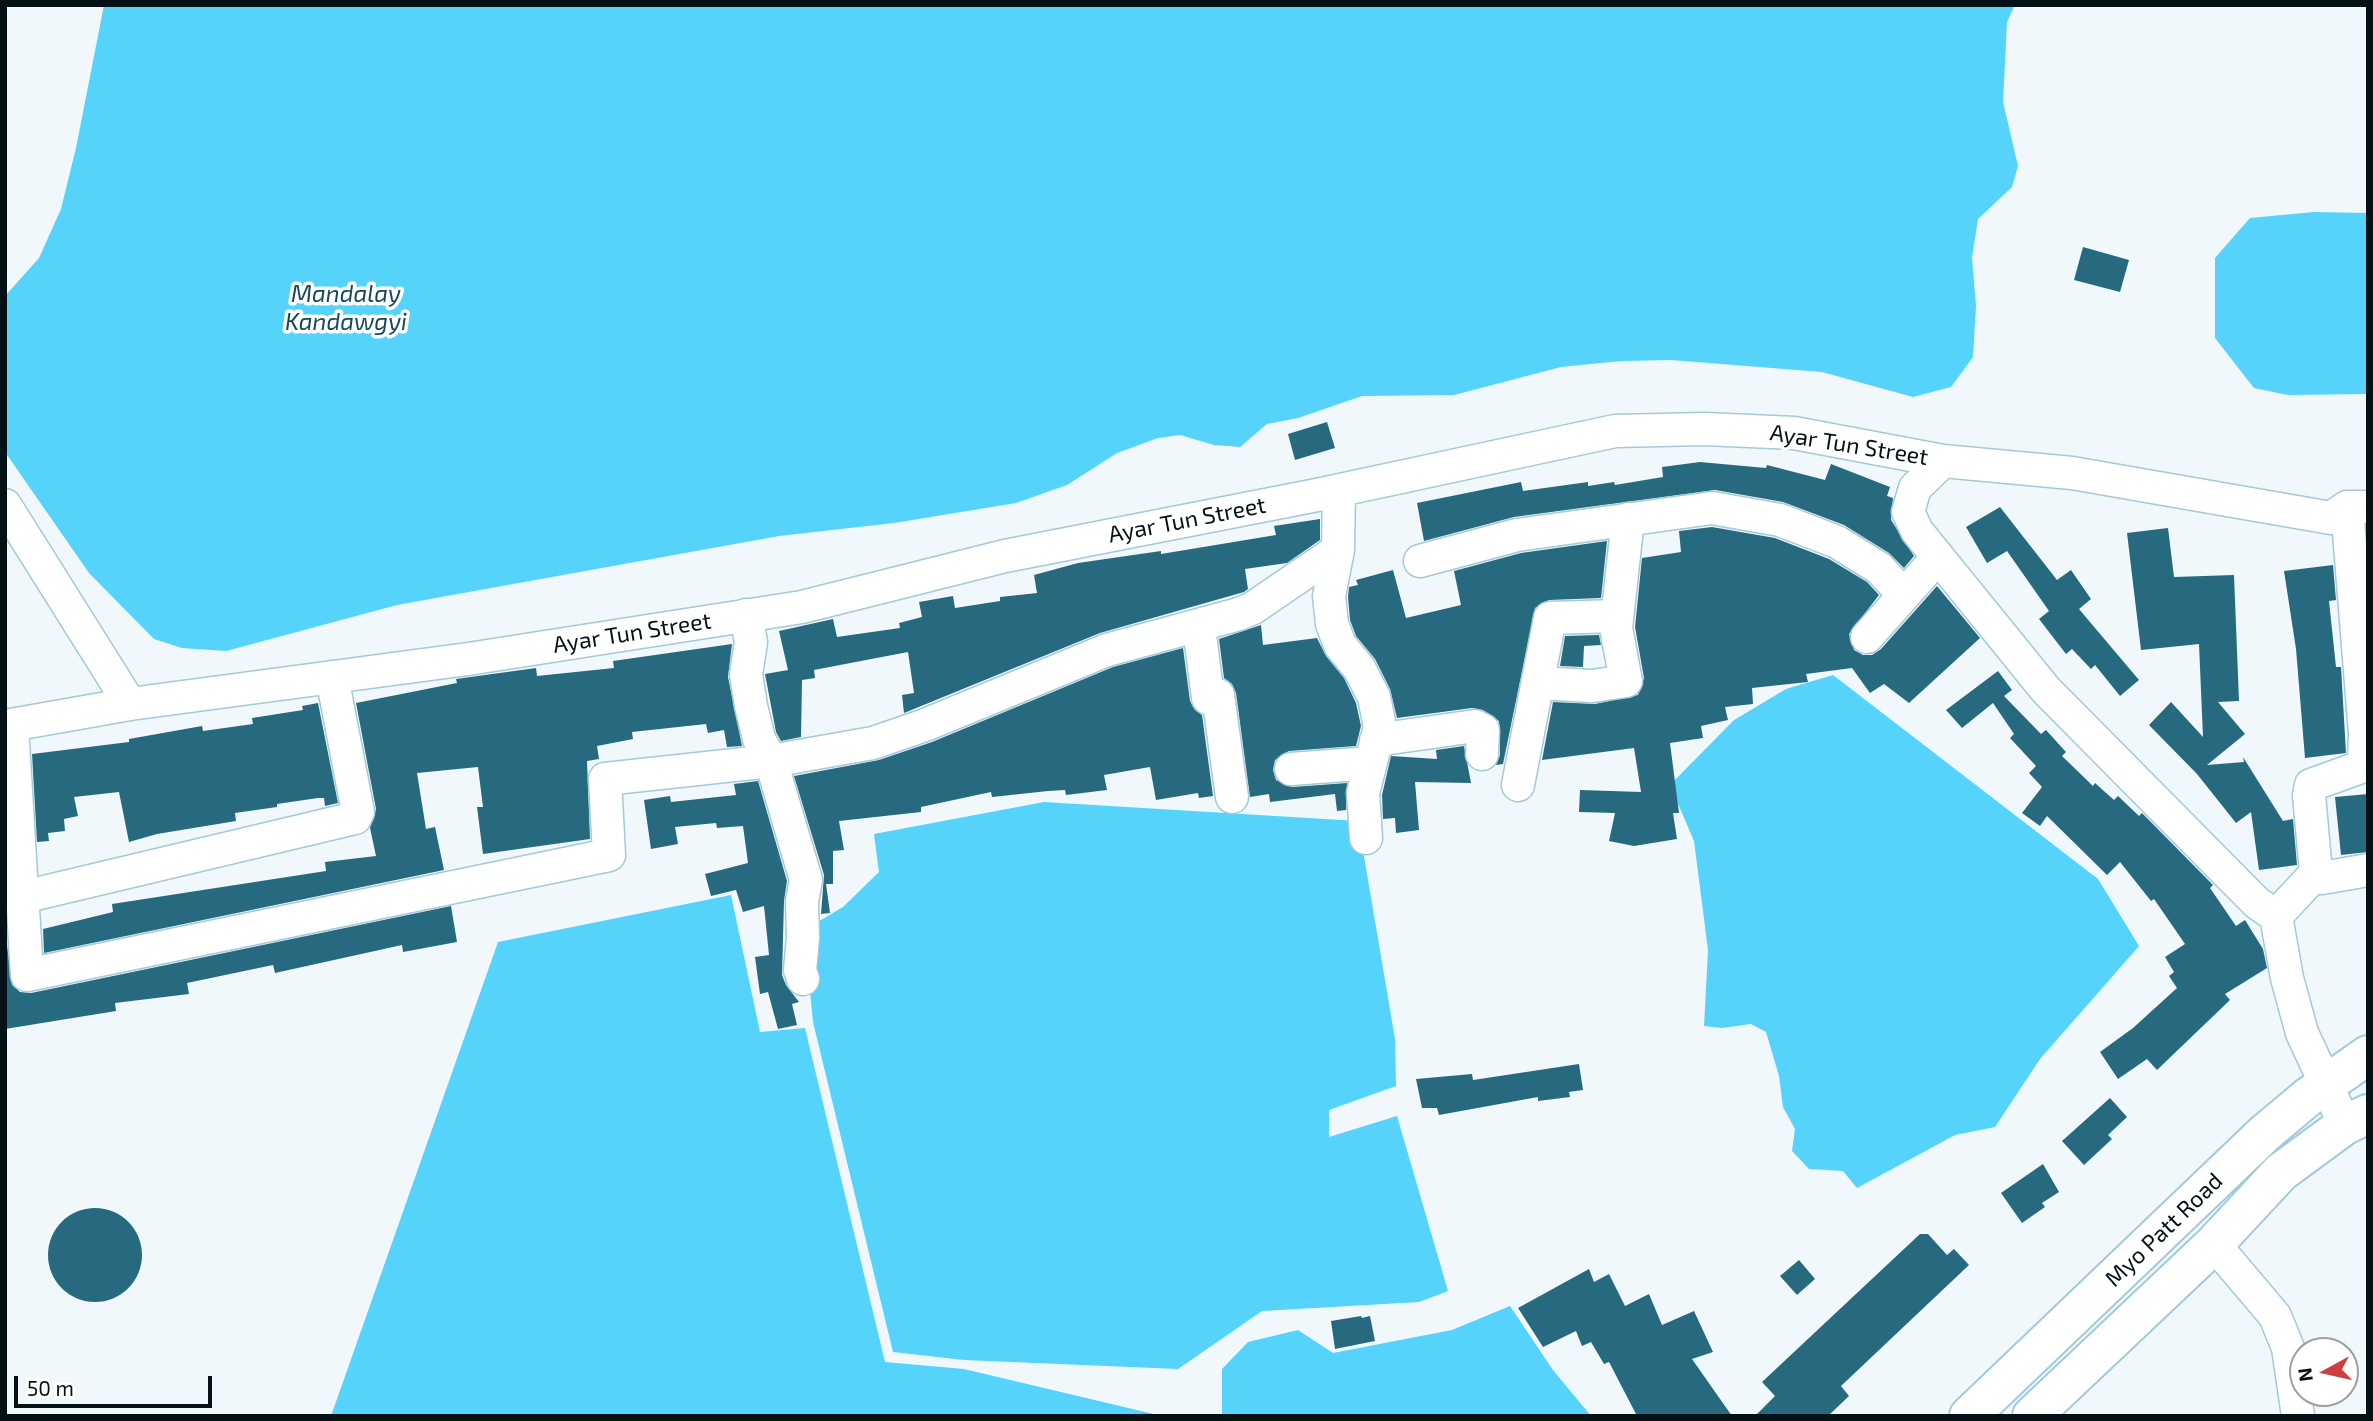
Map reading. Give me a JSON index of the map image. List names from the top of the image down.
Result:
{
  "streets": {
    "main road": ["Myo Patt Road"],
    "street": ["Ayar Tun Street"]
  },
  "water": ["Mandalay Kandawgyi"],
  "scale_bar": "50 m",
  "north": "left"
}
